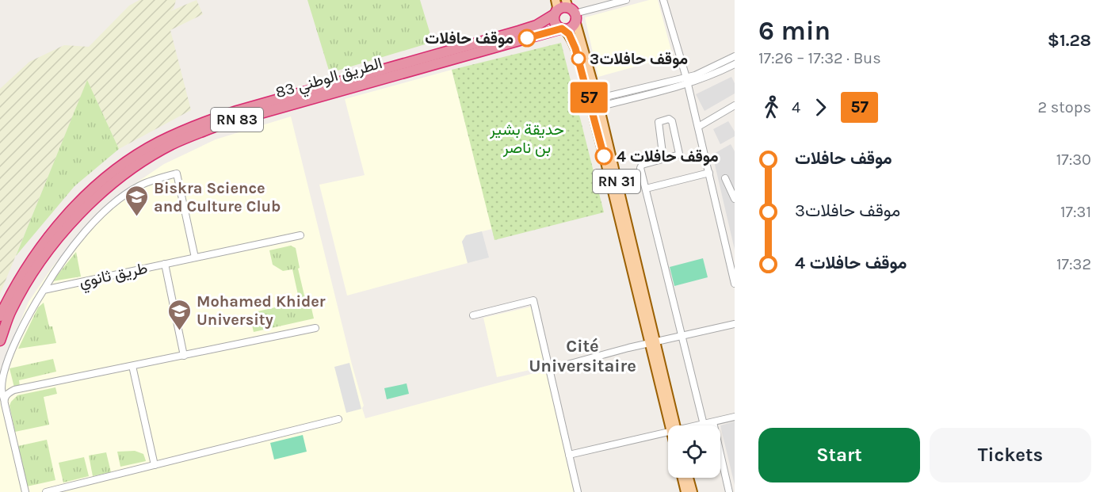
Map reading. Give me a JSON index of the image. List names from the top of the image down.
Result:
{
  "streets": {
    "highway": ["الطريق الوطني 83", "RN 83"],
    "main road": ["RN 31"],
    "street": ["طريق ثانوي"]
  },
  "crossings": [
    ["الطريق الوطني 83", "RN 31"]
  ],
  "districts": ["Cité Universitaire"],
  "parks": ["حديقة بشير بن ناصر"],
  "places": {
    "other": ["موقف حافلات", "موقف حافلات3", "موقف حافلات 4"],
    "school or university": ["Biskra Science and Culture Club", "Mohamed Khider University"]
  },
  "lines": ["bus line 57"],
  "page": {
    "on_map": "57",
    "heading": ["6 min", "17:26 – 17:32 · Bus", "$1.28"],
    "legs": ["4", "57", "2 stops"],
    "list": [
      {
        "name": "موقف حافلات",
        "value": "17:30"
      },
      {
        "name": "موقف حافلات3",
        "value": "17:31"
      },
      {
        "name": "موقف حافلات 4",
        "value": "17:32"
      }
    ],
    "buttons": ["Start", "Tickets"]
  }
}
